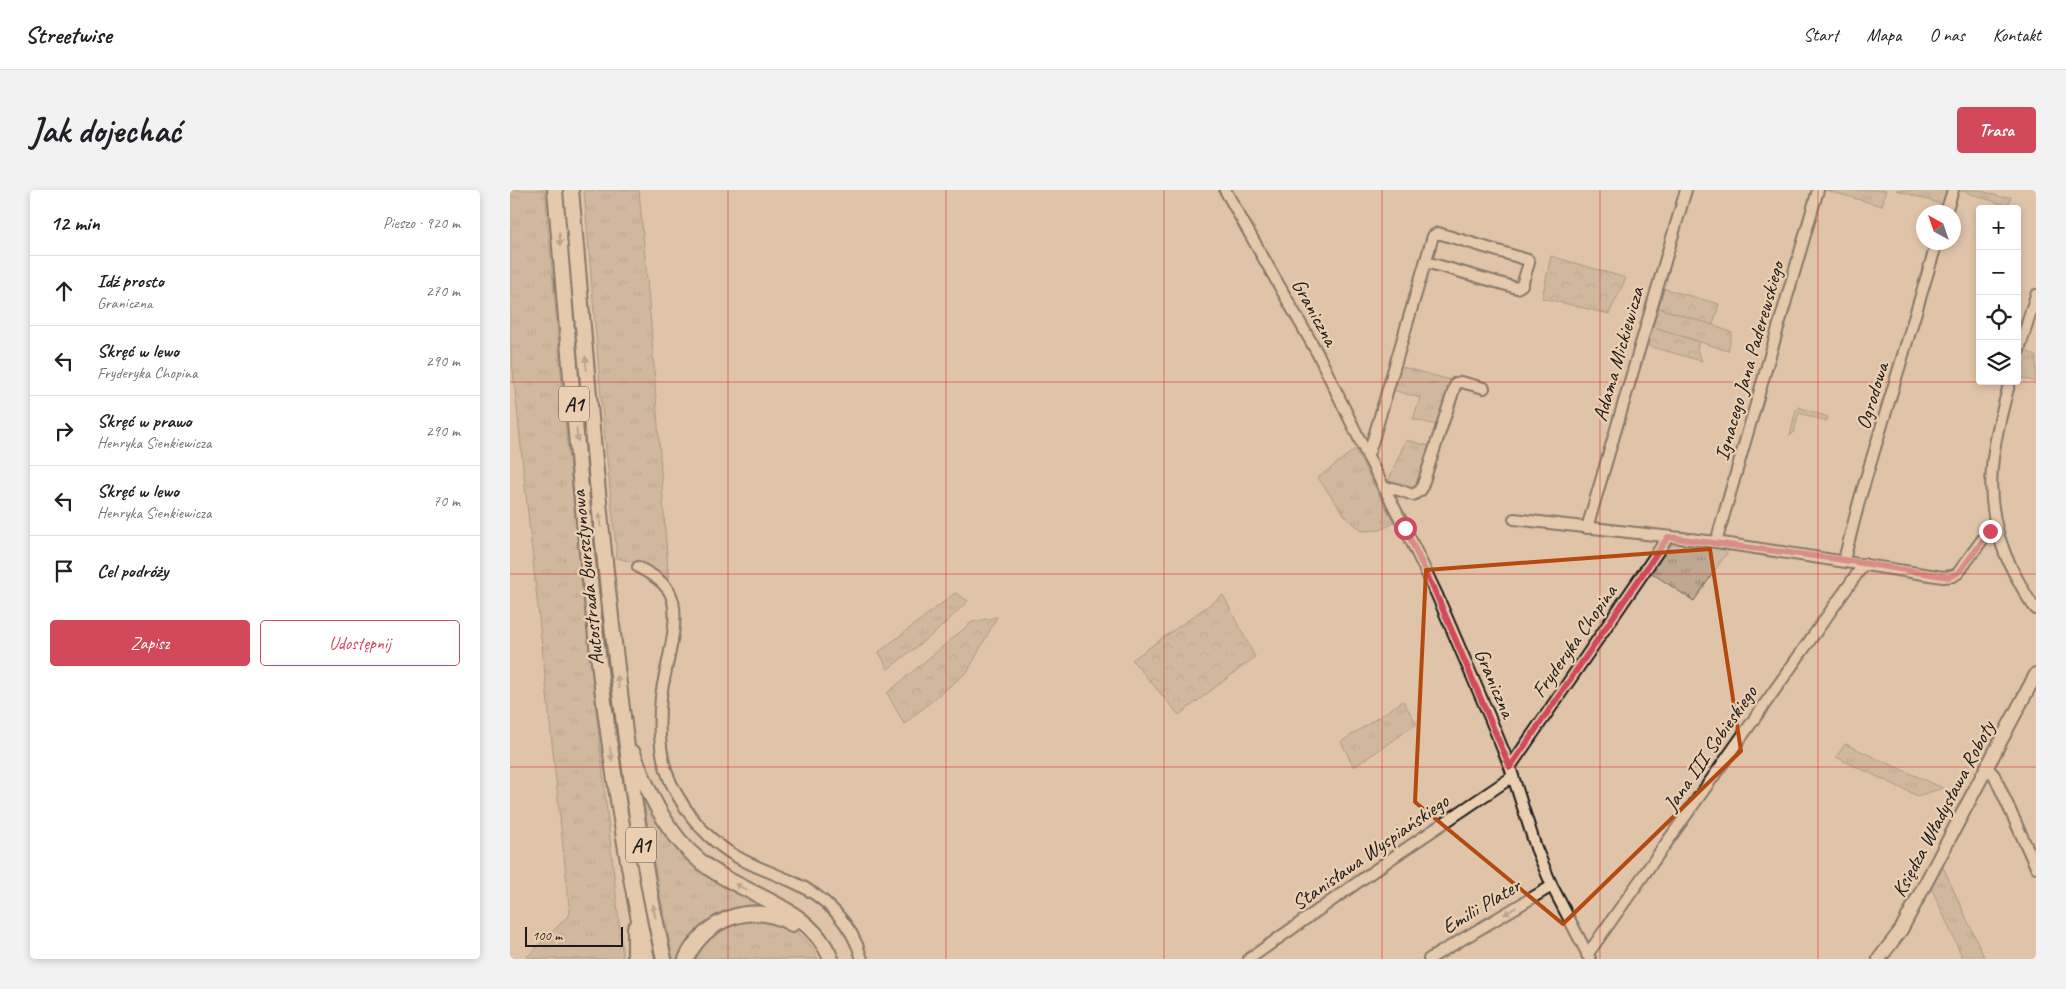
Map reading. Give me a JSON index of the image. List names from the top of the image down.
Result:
{
  "streets": {
    "highway": ["A1", "Autostrada Bursztynowa"],
    "main road": ["Księdza Władysława Roboty"],
    "street": [
      "Graniczna",
      "Adama Mickiewicza",
      "Ignacego Jana Paderewskiego",
      "Ogrodowa",
      "Fryderyka Chopina",
      "Jana III Sobieskiego",
      "Stanisława Wyspiańskiego",
      "Emilii Plater"
    ]
  },
  "crossings": [
    ["Graniczna", "Fryderyka Chopina"],
    ["Graniczna", "Jana III Sobieskiego"],
    ["Graniczna", "Stanisława Wyspiańskiego"],
    ["Graniczna", "Emilii Plater"],
    ["Fryderyka Chopina", "Stanisława Wyspiańskiego"]
  ],
  "one_way": ["Emilii Plater"],
  "scale_bar": "100 m",
  "north": "top left",
  "page": {
    "header": "Streetwise",
    "nav": [
      "Start",
      "Mapa",
      "O nas",
      "Kontakt"
    ],
    "buttons": [
      "Trasa",
      ["Zapisz", "Udostępnij"]
    ],
    "title": "Jak dojechać",
    "heading": ["12 min", "Pieszo · 920 m"],
    "map_buttons": ["+", "−"],
    "list": [
      ["Idź prosto", "Graniczna", "270 m"],
      ["Skręć w lewo", "Fryderyka Chopina", "290 m"],
      ["Skręć w prawo", "Henryka Sienkiewicza", "290 m"],
      ["Skręć w lewo", "Henryka Sienkiewicza", "70 m"],
      "Cel podróży"
    ],
    "scale": "100 m"
  }
}
